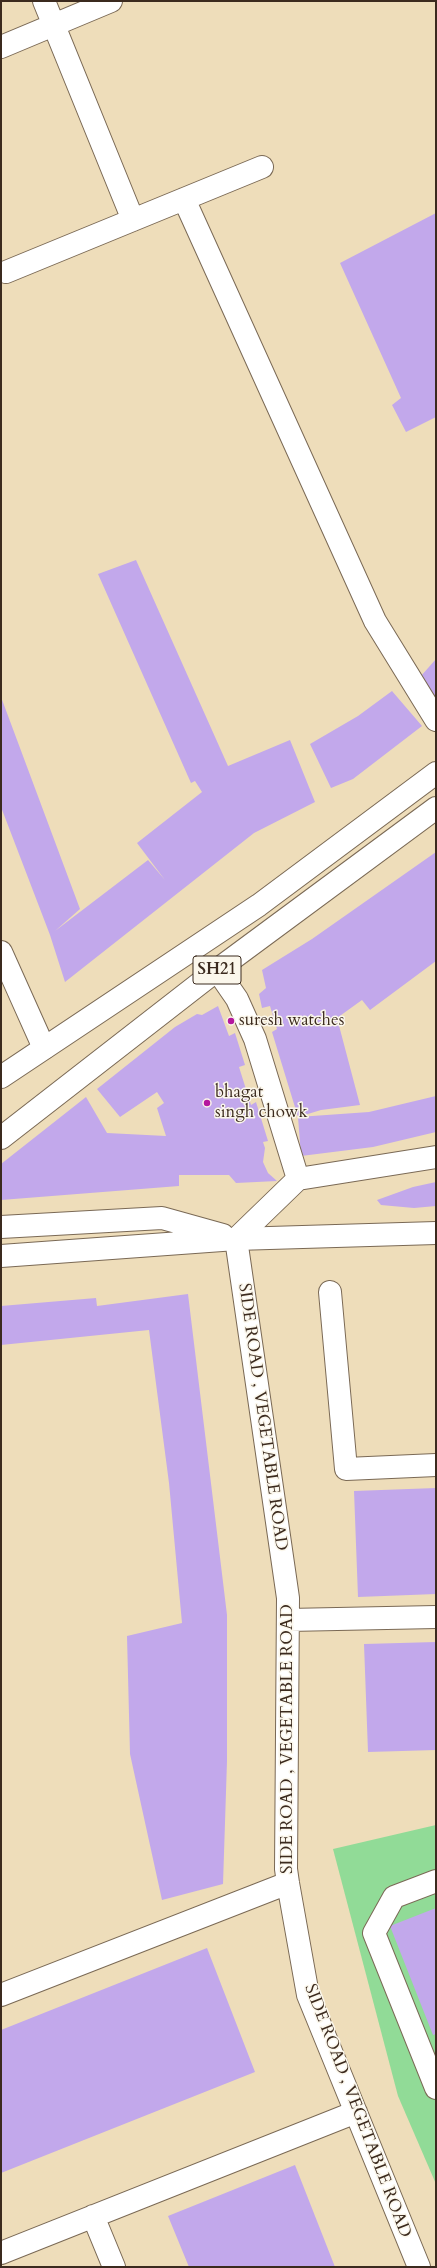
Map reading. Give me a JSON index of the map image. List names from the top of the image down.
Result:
{
  "streets": {
    "street": ["SH21", "SIDE ROAD , VEGETABLE ROAD"]
  },
  "places": ["suresh watches", "bhagat singh chowk"]
}
